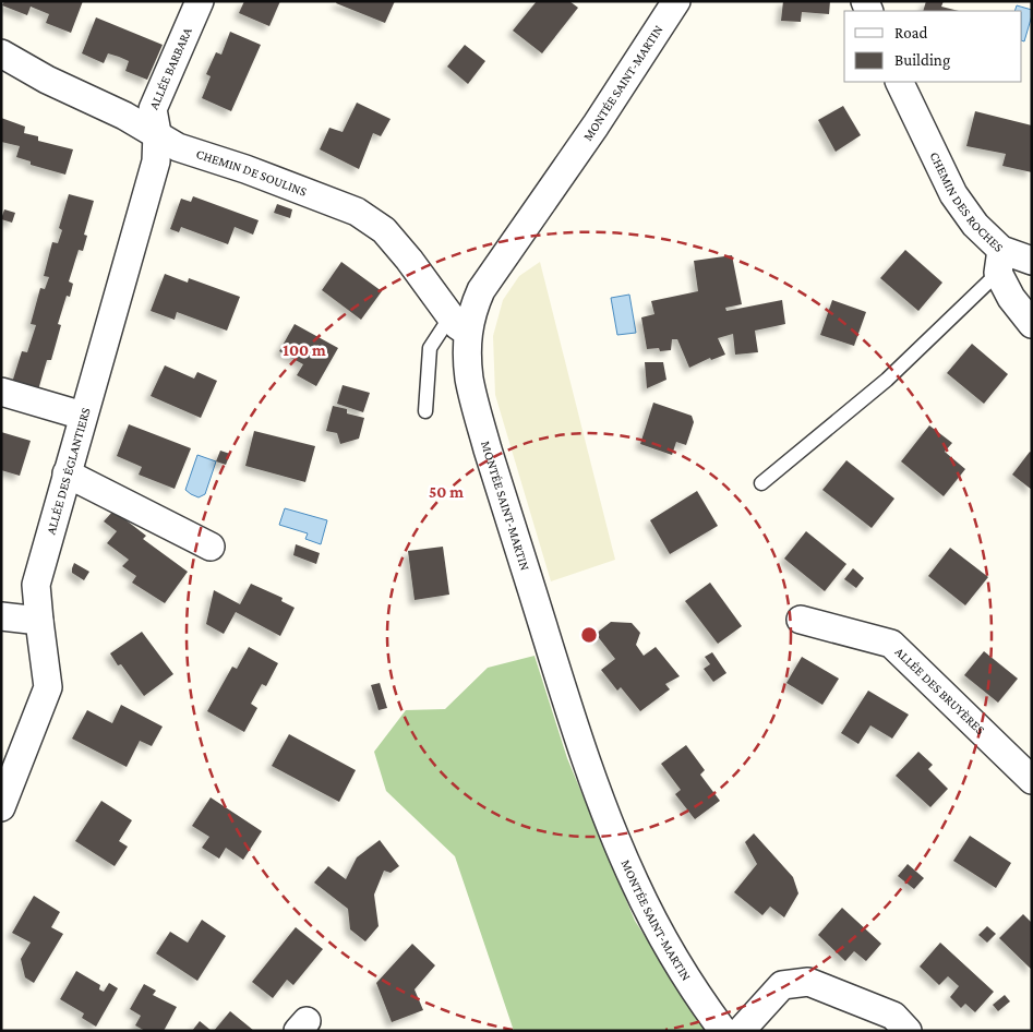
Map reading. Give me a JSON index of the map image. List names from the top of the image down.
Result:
{
  "streets": {
    "street": [
      "ALLÉE BARBARA",
      "MONTÉE SAINT-MARTIN",
      "CHEMIN DE SOULINS",
      "CHEMIN DES ROCHES",
      "ALLÉE DES ÉGLANTIERS",
      "ALLÉE DES BRUYÈRES"
    ]
  },
  "crossings": [
    ["ALLÉE BARBARA", "CHEMIN DE SOULINS"],
    ["ALLÉE BARBARA", "ALLÉE DES ÉGLANTIERS"],
    ["MONTÉE SAINT-MARTIN", "CHEMIN DE SOULINS"],
    ["CHEMIN DE SOULINS", "ALLÉE DES ÉGLANTIERS"]
  ],
  "legend": ["Road", "Building"],
  "rings": ["100 m", "50 m"]
}
